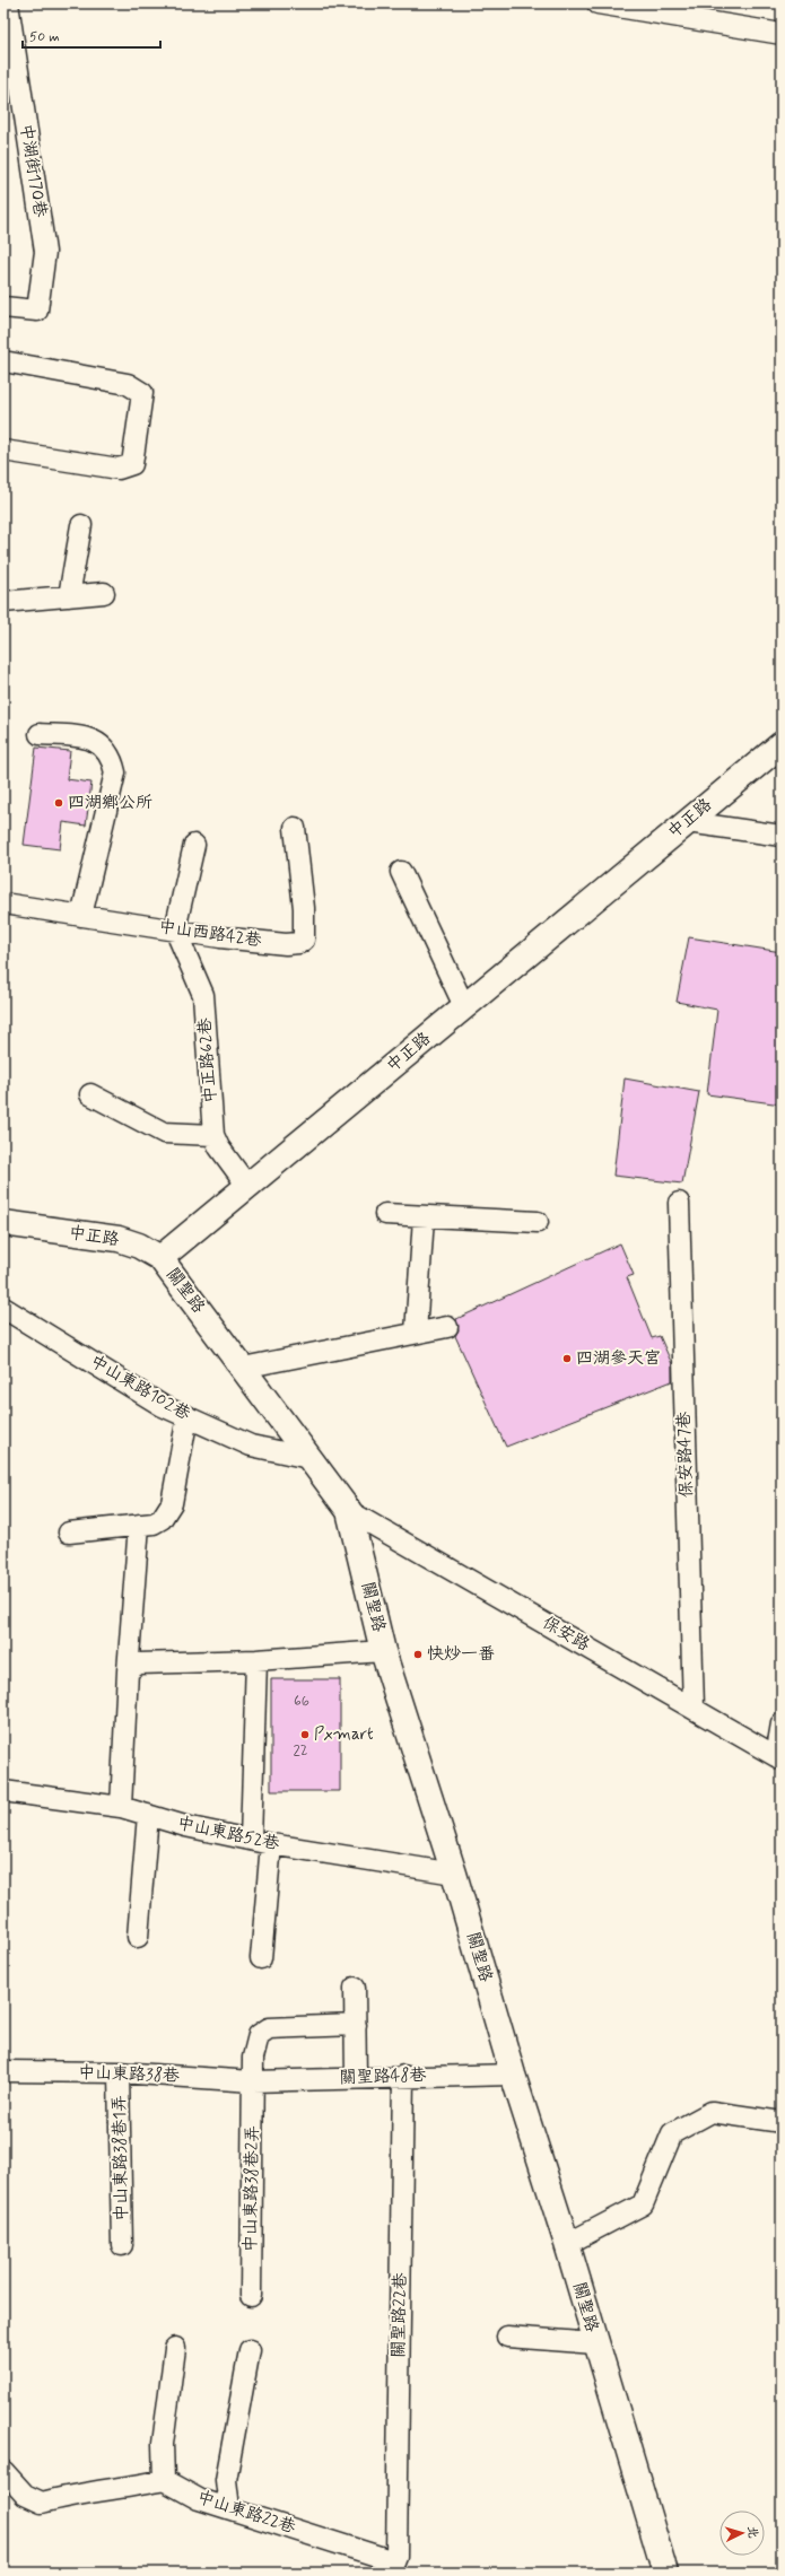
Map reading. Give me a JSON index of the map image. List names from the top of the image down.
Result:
{
  "streets": {
    "main road": ["中正路", "關聖路"],
    "street": [
      "中湖街170巷",
      "中山西路42巷",
      "中正路62巷",
      "中山東路102巷",
      "保安路47巷",
      "保安路",
      "中山東路52巷",
      "中山東路38巷",
      "關聖路48巷",
      "中山東路38巷1弄",
      "中山東路38巷2弄",
      "關聖路22巷",
      "中山東路22巷"
    ]
  },
  "crossings": [
    ["中正路", "中正路62巷"],
    ["中正路", "關聖路"],
    ["中山西路42巷", "中正路62巷"],
    ["關聖路", "中山東路102巷"],
    ["關聖路", "保安路"],
    ["關聖路", "中山東路52巷"],
    ["關聖路", "關聖路48巷"],
    ["保安路47巷", "保安路"],
    ["中山東路38巷", "關聖路48巷"],
    ["中山東路38巷", "中山東路38巷1弄"],
    ["中山東路38巷", "中山東路38巷2弄"],
    ["關聖路48巷", "中山東路38巷2弄"],
    ["關聖路48巷", "關聖路22巷"],
    ["關聖路22巷", "中山東路22巷"]
  ],
  "places": [
    "四湖鄉公所",
    "四湖參天宮",
    "快炒一番",
    "Pxmart"
  ],
  "house_numbers": ["66", "22"],
  "scale_bar": "50 m",
  "north": "right"
}
